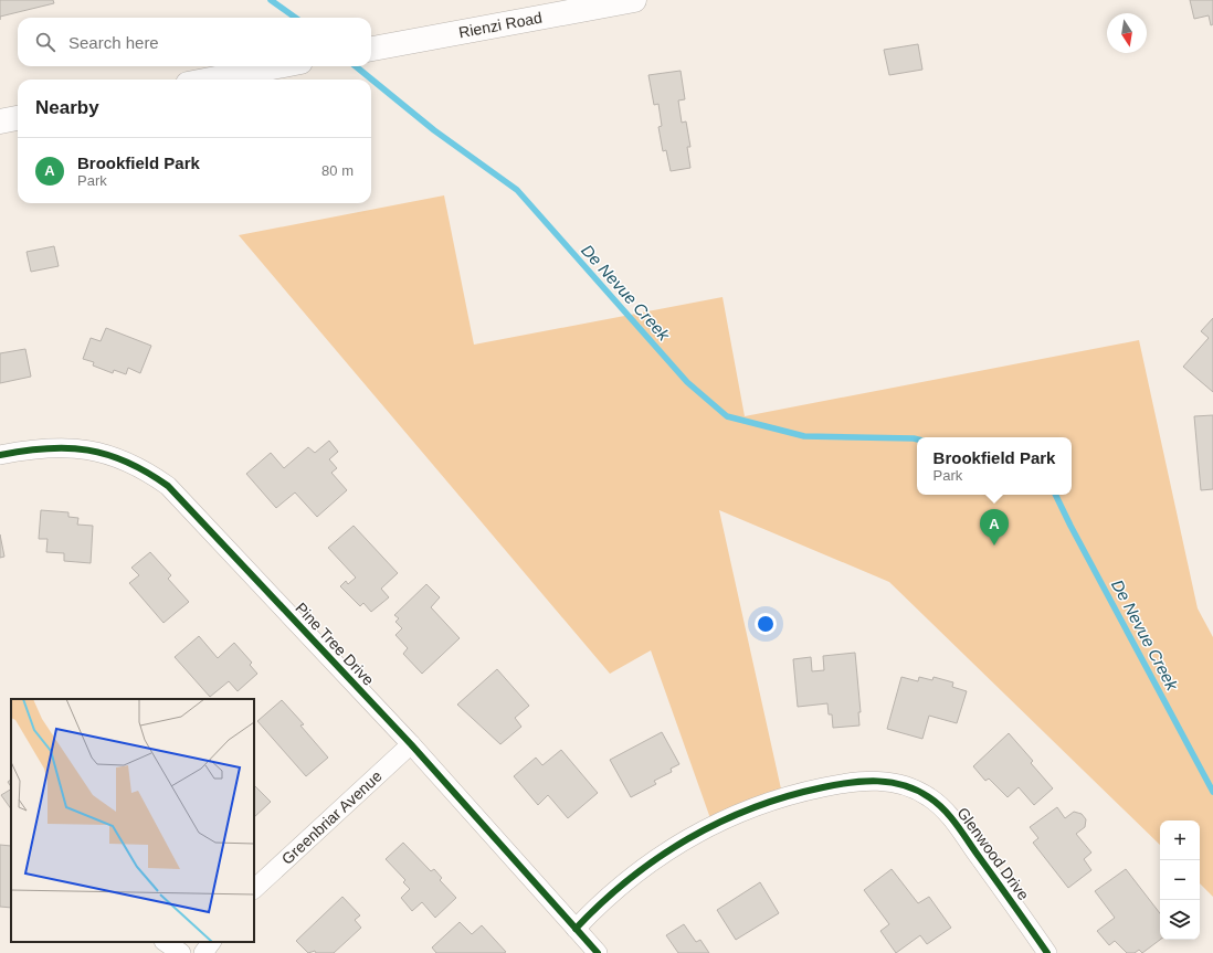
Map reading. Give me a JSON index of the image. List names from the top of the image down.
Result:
{
  "streets": {
    "main road": ["Rienzi Road"],
    "street": ["Pine Tree Drive", "Greenbriar Avenue", "Glenwood Drive"]
  },
  "crossings": [
    ["Pine Tree Drive", "Greenbriar Avenue"],
    ["Pine Tree Drive", "Glenwood Drive"]
  ],
  "water": ["De Nevue Creek"],
  "north": "bottom",
  "page": {
    "search": "Search here",
    "heading": "Nearby",
    "list": [
      {
        "mark": "A",
        "name": "Brookfield Park",
        "note": "Park",
        "value": "80 m"
      }
    ],
    "popup": ["Brookfield Park", "Park"],
    "pins": "A",
    "map_buttons": ["+", "−"]
  }
}
